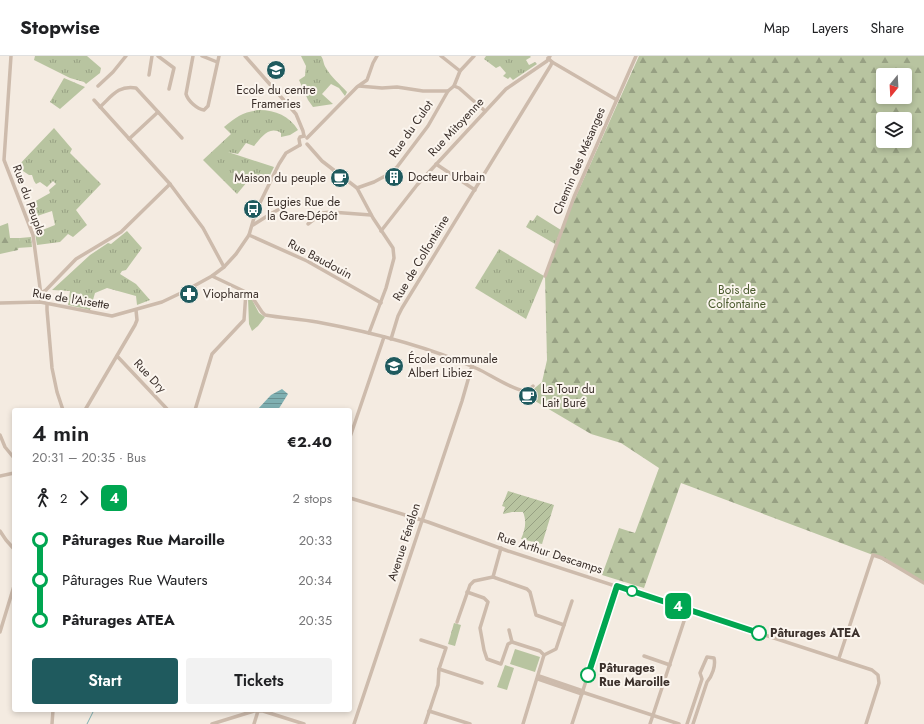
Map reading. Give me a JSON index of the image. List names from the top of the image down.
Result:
{
  "streets": {
    "street": [
      "Rue Mitoyenne",
      "Rue du Culot",
      "Chemin des Mésanges",
      "Rue du Peuple",
      "Rue de Colfontaine",
      "Rue Baudouin",
      "Rue de l'Aisette",
      "Rue Dry",
      "Avenue Fénélon",
      "Rue Arthur Descamps"
    ]
  },
  "crossings": [
    ["Rue du Peuple", "Rue de l'Aisette"],
    ["Rue Baudouin", "Rue de l'Aisette"],
    ["Avenue Fénélon", "Rue Arthur Descamps"]
  ],
  "parks": ["Bois de Colfontaine"],
  "places": {
    "school or university": ["Ecole du centre Frameries", "École communale Albert Libiez"],
    "building": ["Docteur Urbain"],
    "cafe": ["Maison du peuple", "La Tour du Lait Buré"],
    "bus stop": ["Eugies Rue de la Gare-Dépôt"],
    "pharmacy": ["Viopharma"],
    "other": ["Pâturages ATEA", "Pâturages Rue Maroille"]
  },
  "lines": ["bus line 4"],
  "north": "bottom",
  "page": {
    "header": "Stopwise",
    "nav": ["Map", "Layers", "Share"],
    "on_map": "4",
    "heading": ["4 min", "20:31 – 20:35 · Bus", "€2.40"],
    "legs": ["2", "4", "2 stops"],
    "list": [
      {
        "name": "Pâturages Rue Maroille",
        "value": "20:33"
      },
      {
        "name": "Pâturages Rue Wauters",
        "value": "20:34"
      },
      {
        "name": "Pâturages ATEA",
        "value": "20:35"
      }
    ],
    "buttons": ["Start", "Tickets"]
  }
}
